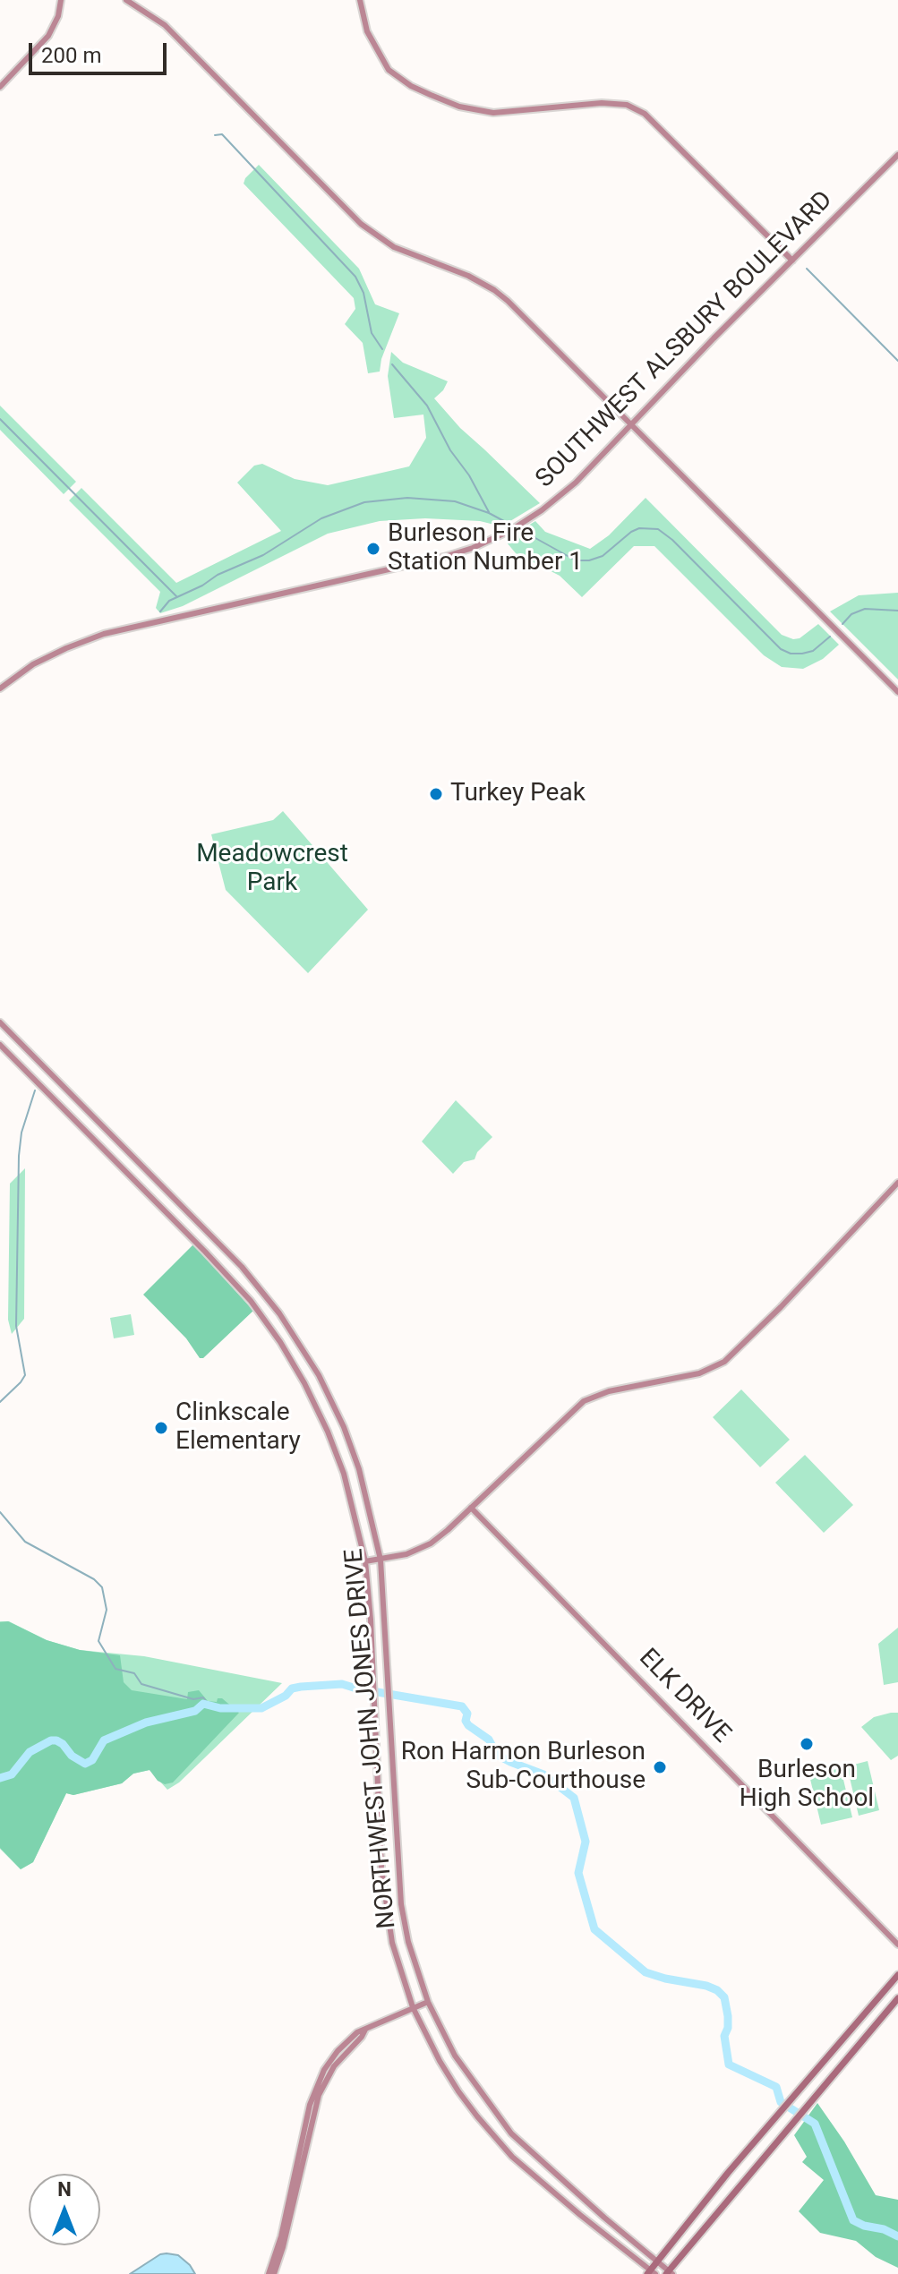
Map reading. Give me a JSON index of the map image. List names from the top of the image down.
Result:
{
  "streets": {
    "main road": ["SOUTHWEST ALSBURY BOULEVARD", "ELK DRIVE", "NORTHWEST JOHN JONES DRIVE"]
  },
  "parks": ["Meadowcrest Park"],
  "places": [
    "Burleson Fire Station Number 1",
    "Turkey Peak",
    "Clinkscale Elementary",
    "Burleson High School",
    "Ron Harmon Burleson Sub-Courthouse"
  ],
  "scale_bar": "200 m",
  "north": "top"
}
